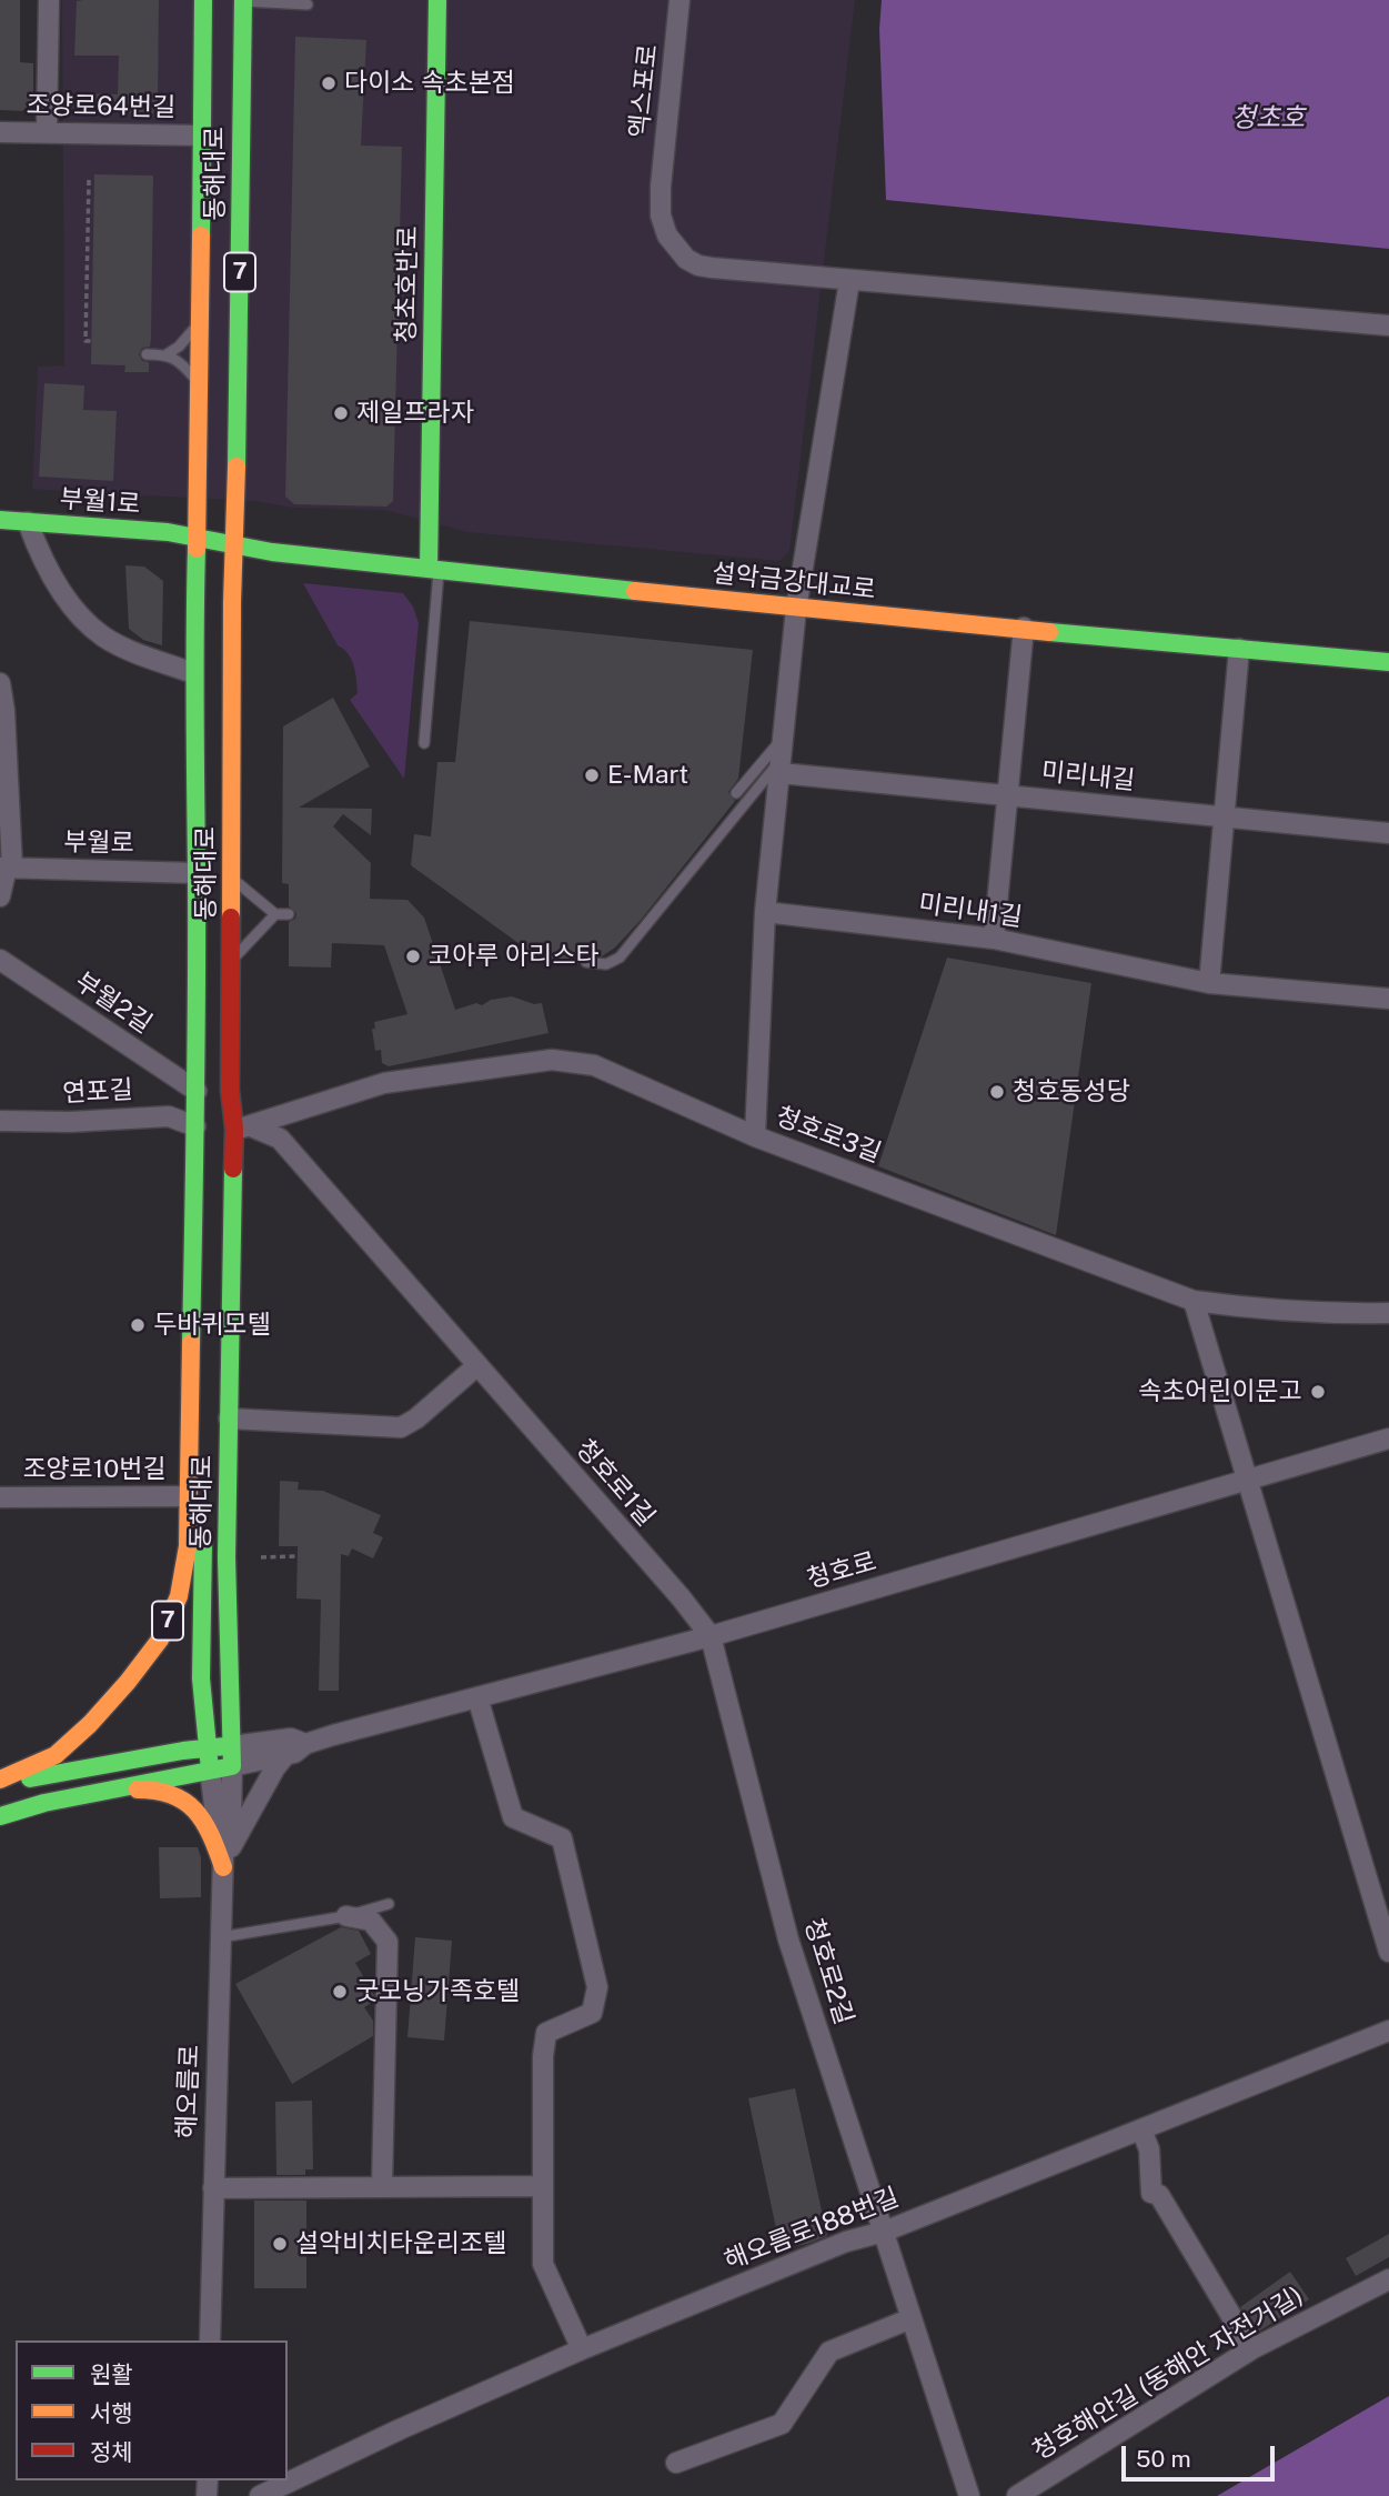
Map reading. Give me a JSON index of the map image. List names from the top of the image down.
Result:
{
  "streets": {
    "main road": [
      "동해대로",
      "7",
      "청초호반로",
      "부월1로",
      "설악금강대교로"
    ],
    "street": [
      "엑스포로",
      "조양로64번길",
      "미리내길",
      "부월로",
      "미리내1길",
      "부월2길",
      "연포길",
      "청호로3길",
      "조양로10번길",
      "청호로1길",
      "청호로",
      "청호로2길",
      "해오름로",
      "해오름로188번길",
      "청호해안길 (동해안 자전거길)"
    ]
  },
  "crossings": [
    ["조양로64번길", "동해대로"],
    ["동해대로", "부월1로"],
    ["동해대로", "설악금강대교로"],
    ["동해대로", "부월로"],
    ["동해대로", "부월2길"],
    ["동해대로", "연포길"],
    ["동해대로", "청호로3길"],
    ["동해대로", "조양로10번길"],
    ["동해대로", "청호로1길"],
    ["동해대로", "청호로"],
    ["동해대로", "해오름로"],
    ["청초호반로", "설악금강대교로"],
    ["부월1로", "설악금강대교로"],
    ["연포길", "청호로3길"],
    ["연포길", "청호로1길"],
    ["청호로3길", "청호로1길"],
    ["청호로1길", "청호로"],
    ["청호로1길", "청호로2길"],
    ["청호로", "청호로2길"],
    ["청호로", "해오름로"],
    ["청호로2길", "해오름로188번길"]
  ],
  "water": ["청초호"],
  "places": [
    "다이소 속초본점",
    "제일프라자",
    "E-Mart",
    "코아루 아리스타",
    "청호동성당",
    "두바퀴모텔",
    "속초어린이문고",
    "굿모닝가족호텔",
    "설악비치타운리조텔"
  ],
  "legend": ["원활", "서행", "정체"],
  "scale_bar": "50 m"
}
